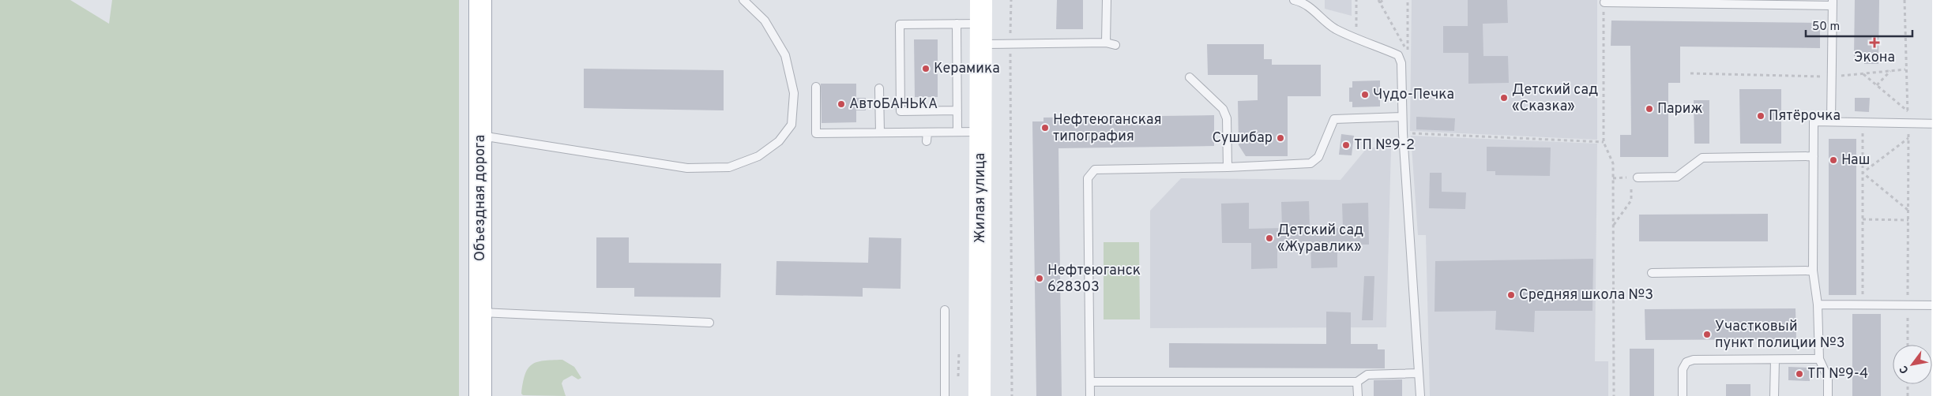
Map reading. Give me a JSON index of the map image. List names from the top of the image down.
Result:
{
  "streets": {
    "main road": ["Объездная дорога", "Жилая улица"]
  },
  "places": {
    "health": ["Экона"],
    "other": [
      "Керамика",
      "Чудо-Печка",
      "Детский сад «Сказка»",
      "АвтоБАНЬКА",
      "Париж",
      "Пятёрочка",
      "Нефтеюганская типография",
      "Сушибар",
      "ТП №9-2",
      "Наш",
      "Детский сад «Журавлик»",
      "Нефтеюганск 628303",
      "Средняя школа №3",
      "Участковый пункт полиции №3",
      "ТП №9-4"
    ]
  },
  "scale_bar": "50 m",
  "north": "bottom left"
}
